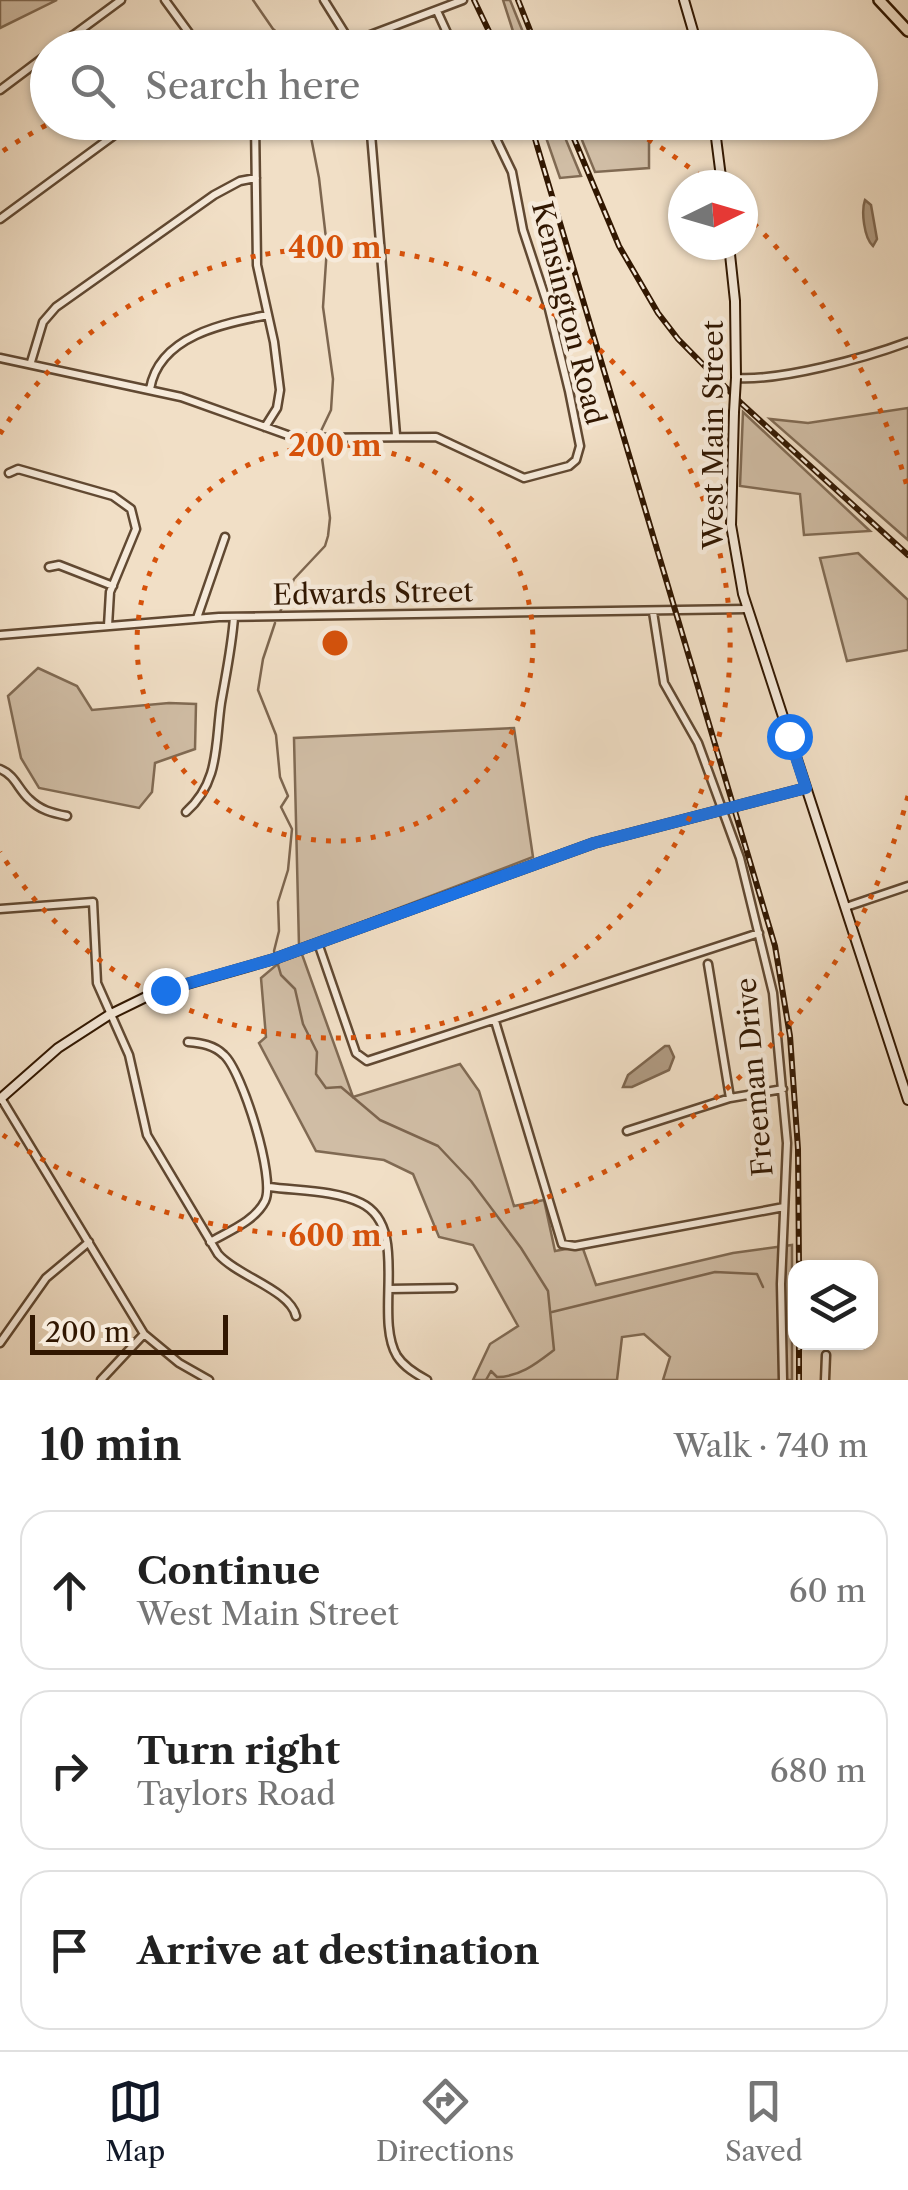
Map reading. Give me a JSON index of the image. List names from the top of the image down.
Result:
{
  "streets": {
    "street": [
      "Kensington Road",
      "West Main Street",
      "Edwards Street",
      "Freeman Drive"
    ]
  },
  "crossings": [
    ["West Main Street", "Edwards Street"],
    ["Edwards Street", "Freeman Drive"]
  ],
  "scale_bar": "200 m",
  "north": "right",
  "page": {
    "search": "Search here",
    "scale": "200 m",
    "heading": ["10 min", "Walk · 740 m"],
    "list": [
      ["Continue", "West Main Street", "60 m"],
      ["Turn right", "Taylors Road", "680 m"],
      "Arrive at destination"
    ],
    "nav": ["Map", "Directions", "Saved"]
  },
  "rings": ["400 m", "200 m", "600 m"]
}
